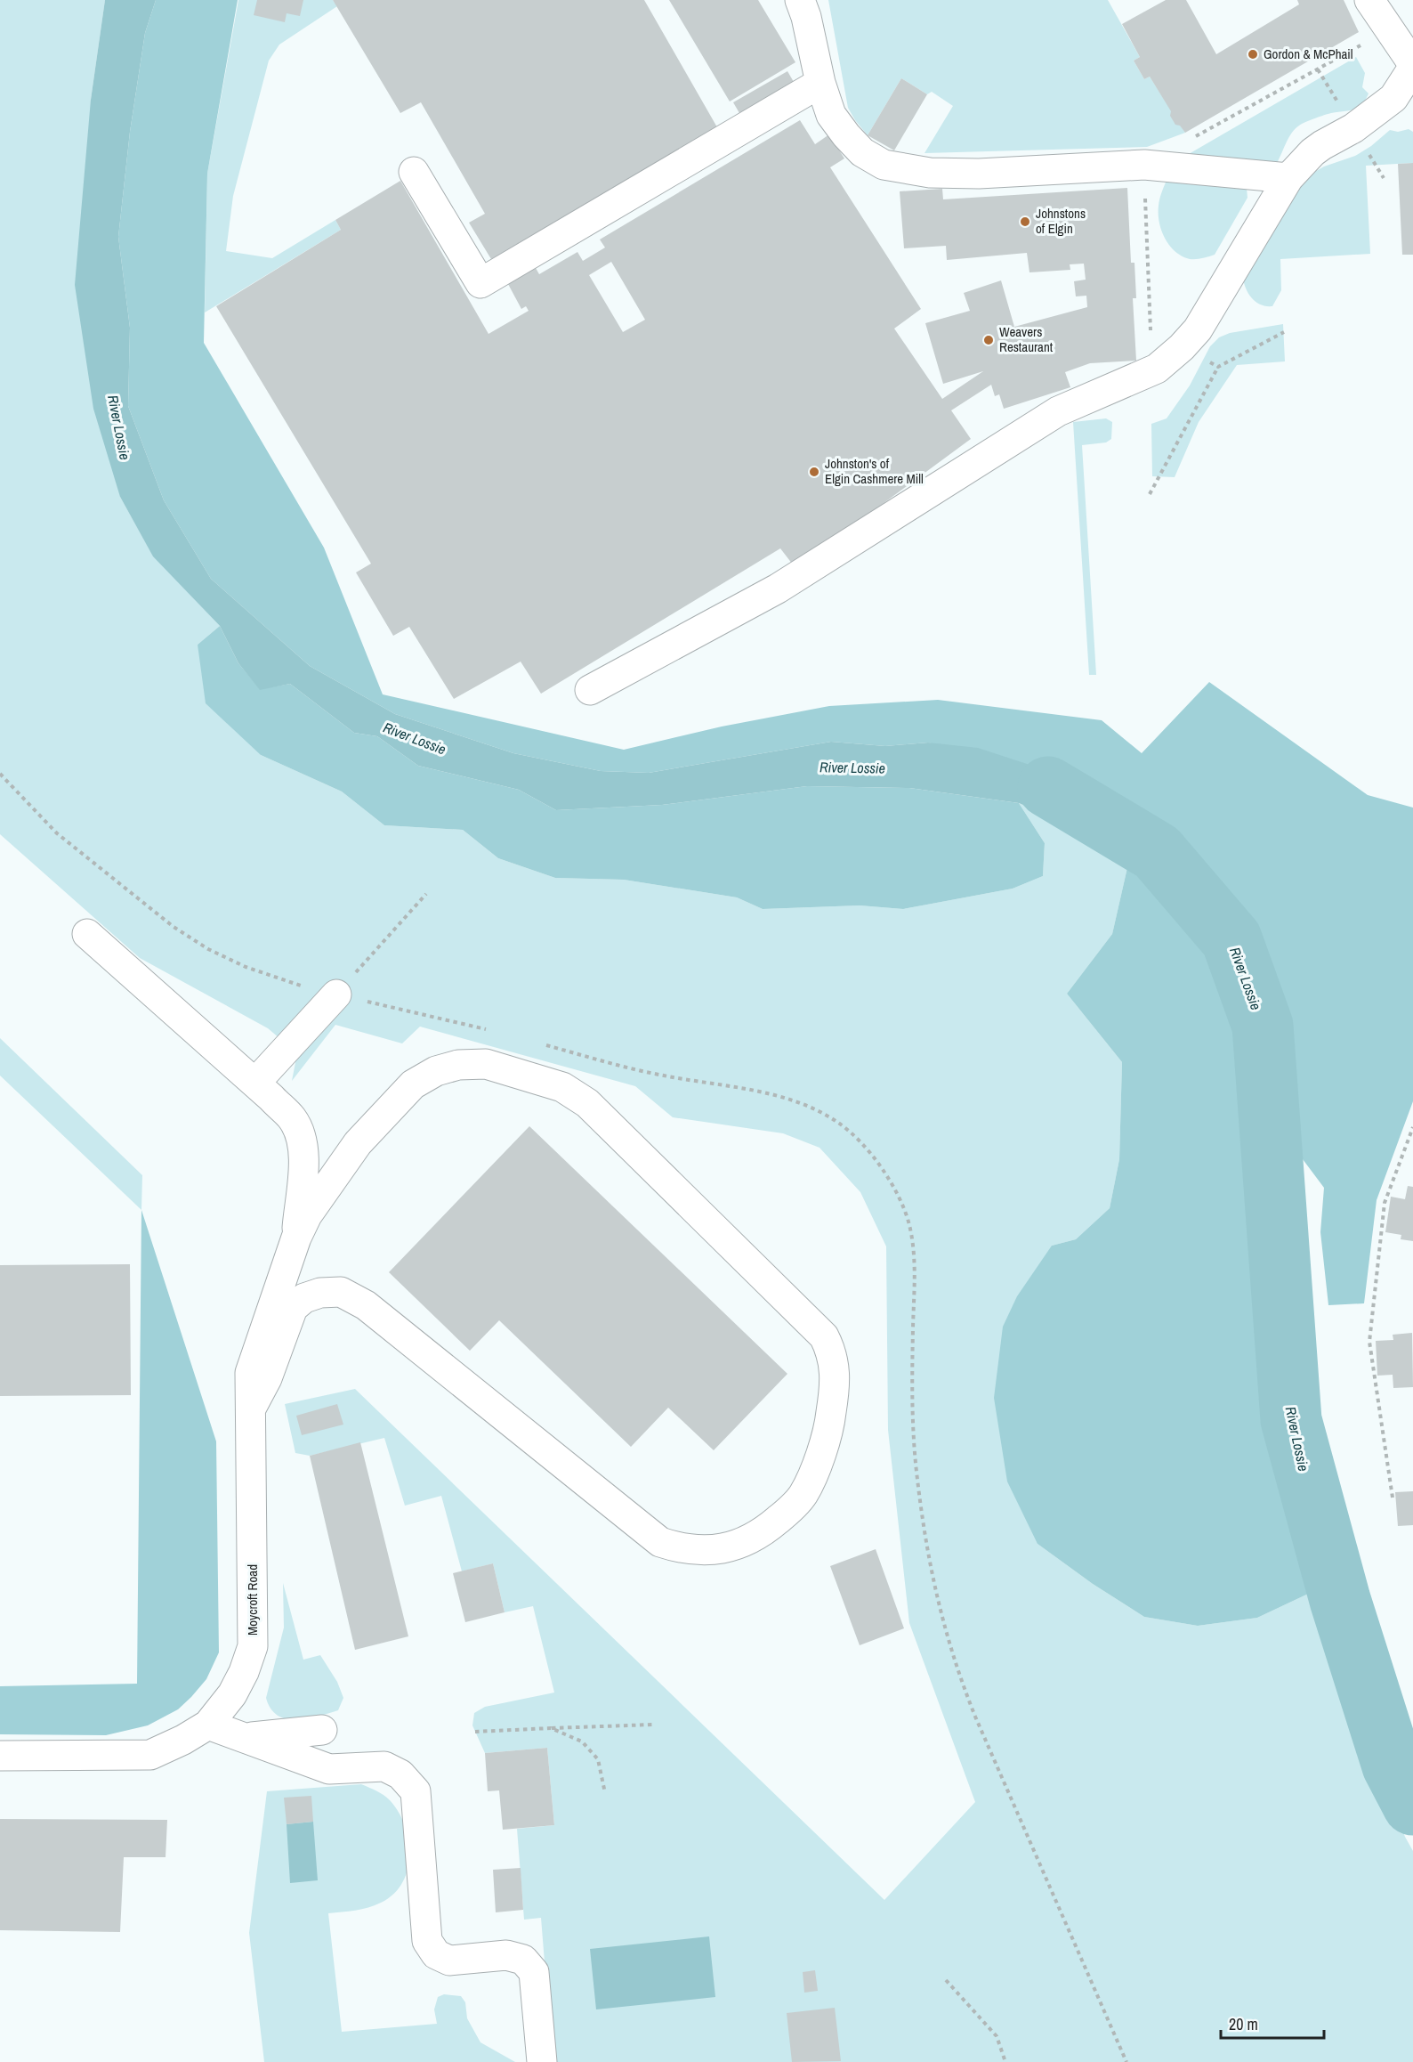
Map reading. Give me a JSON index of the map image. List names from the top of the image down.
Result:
{
  "streets": {
    "street": ["Moycroft Road"]
  },
  "water": ["River Lossie"],
  "places": [
    "Gordon & McPhail",
    "Johnstons of Elgin",
    "Weavers Restaurant",
    "Johnston's of Elgin Cashmere Mill"
  ],
  "scale_bar": "20 m"
}
